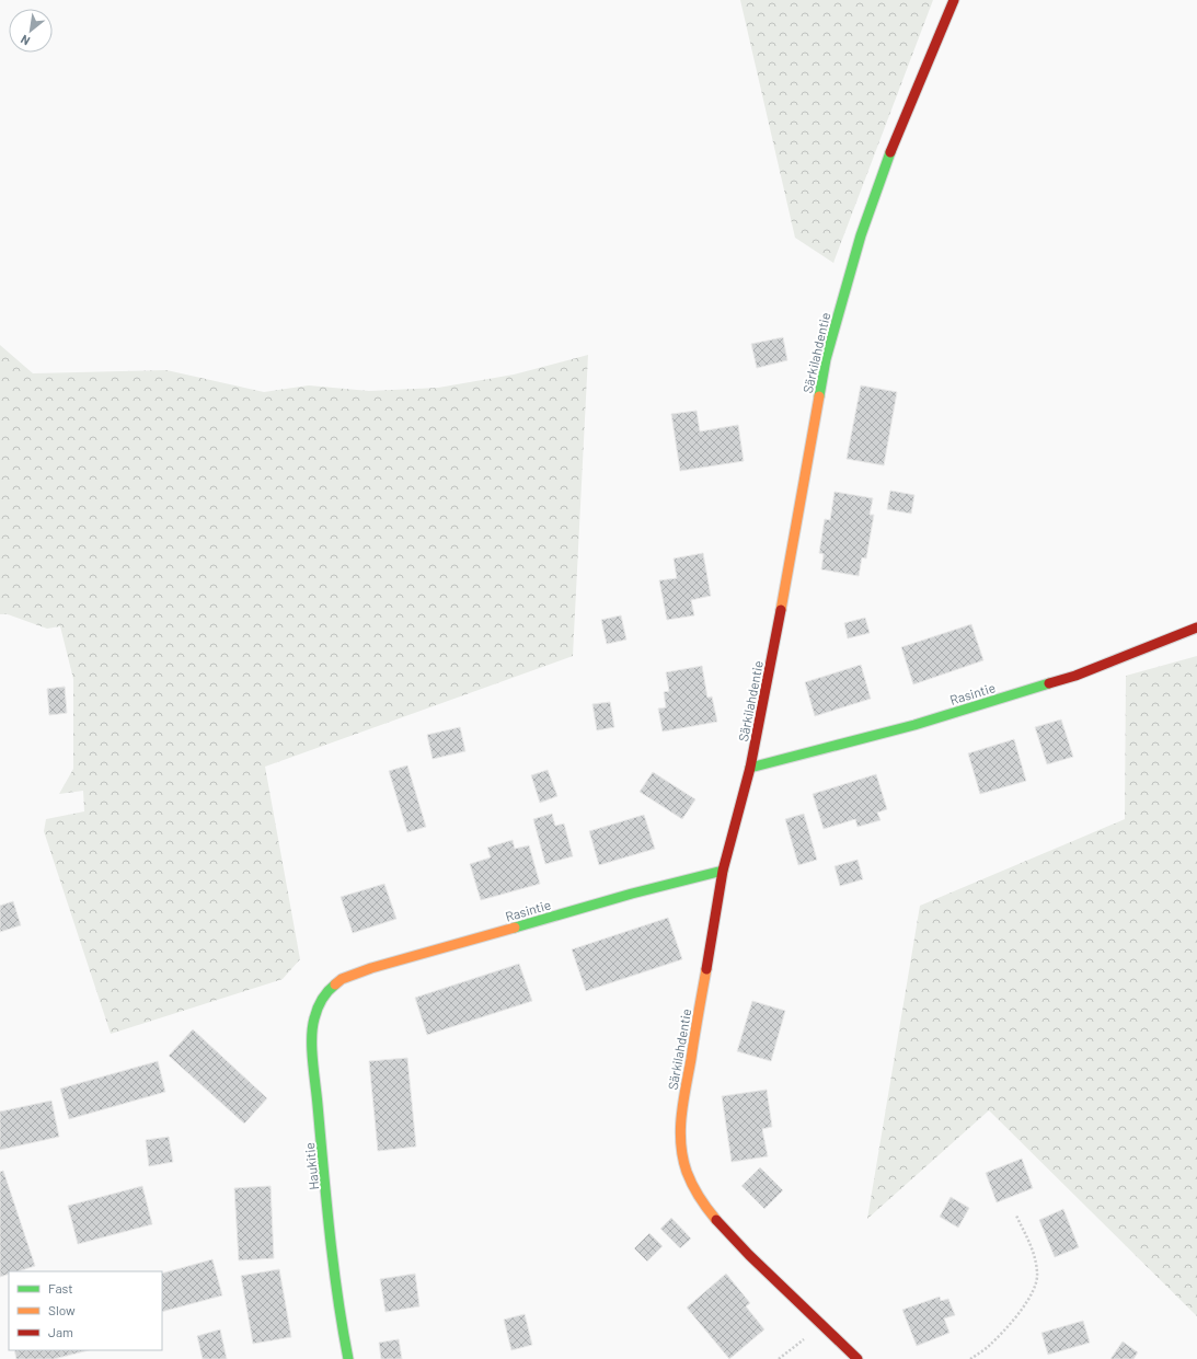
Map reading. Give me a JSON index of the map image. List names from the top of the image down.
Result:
{
  "streets": {
    "street": ["Särkilahdentie", "Rasintie", "Haukitie"]
  },
  "crossings": [
    ["Särkilahdentie", "Rasintie"],
    ["Rasintie", "Haukitie"]
  ],
  "legend": ["Fast", "Slow", "Jam"],
  "north": "bottom left"
}
